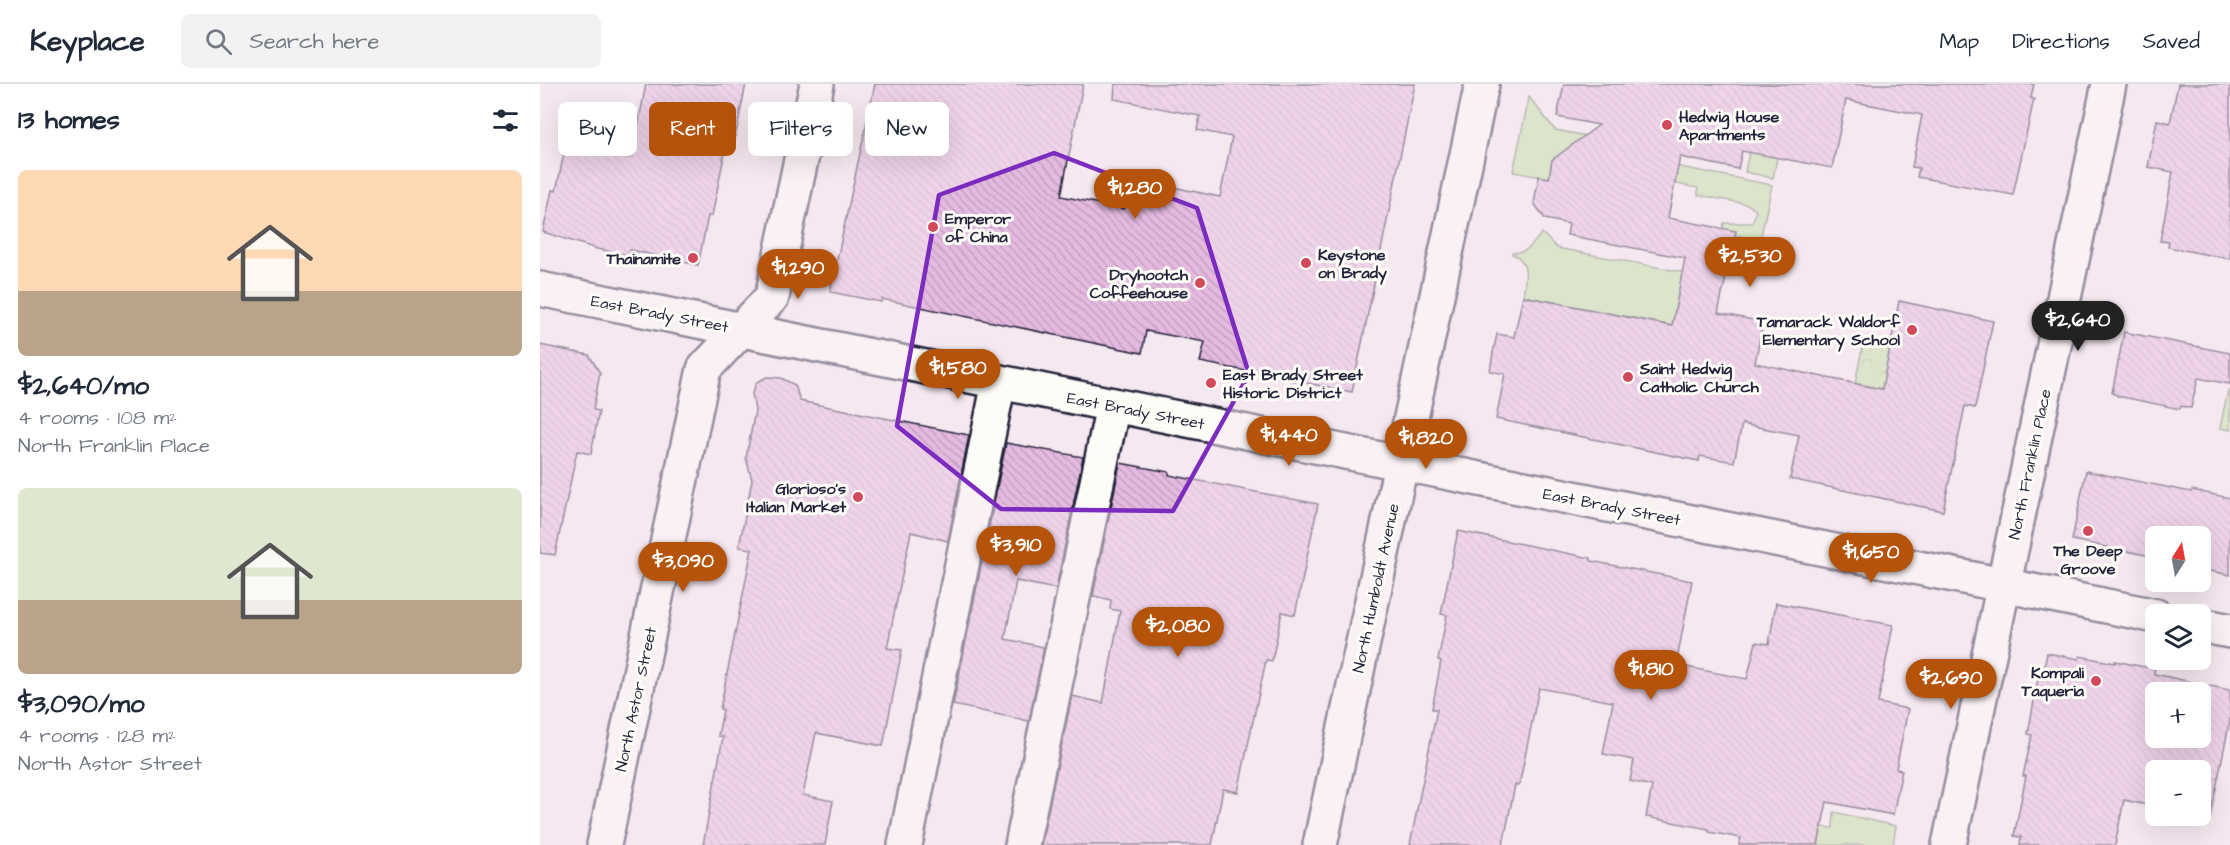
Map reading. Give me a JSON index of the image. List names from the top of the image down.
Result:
{
  "streets": {
    "street": [
      "East Brady Street",
      "North Franklin Place",
      "North Humboldt Avenue",
      "North Astor Street"
    ]
  },
  "crossings": [
    ["East Brady Street", "North Franklin Place"],
    ["East Brady Street", "North Humboldt Avenue"],
    ["East Brady Street", "North Astor Street"]
  ],
  "places": [
    "Hedwig House Apartments",
    "Emperor of China",
    "Thainamite",
    "Keystone on Brady",
    "Dryhootch Coffeehouse",
    "Tamarack Waldorf Elementary School",
    "Saint Hedwig Catholic Church",
    "East Brady Street Historic District",
    "Glorioso's Italian Market",
    "The Deep Groove",
    "Kompali Taqueria"
  ],
  "north": "top",
  "page": {
    "header": "Keyplace",
    "search": "Search here",
    "nav": ["Map", "Directions", "Saved"],
    "heading": "13 homes",
    "chip": [
      "Buy",
      "Rent",
      "Filters",
      "New"
    ],
    "list": [
      {
        "name": "$2,640/mo",
        "note": "4 rooms · 108 m² · North Franklin Place"
      },
      {
        "name": "$3,090/mo",
        "note": "4 rooms · 128 m² · North Astor Street"
      }
    ],
    "price": [
      "$1,280",
      "$2,530",
      "$1,290",
      "$2,640",
      "$1,580",
      "$1,440",
      "$1,820",
      "$3,910",
      "$1,650",
      "$3,090",
      "$2,080",
      "$1,810",
      "$2,690"
    ],
    "map_buttons": ["+", "−"]
  }
}
